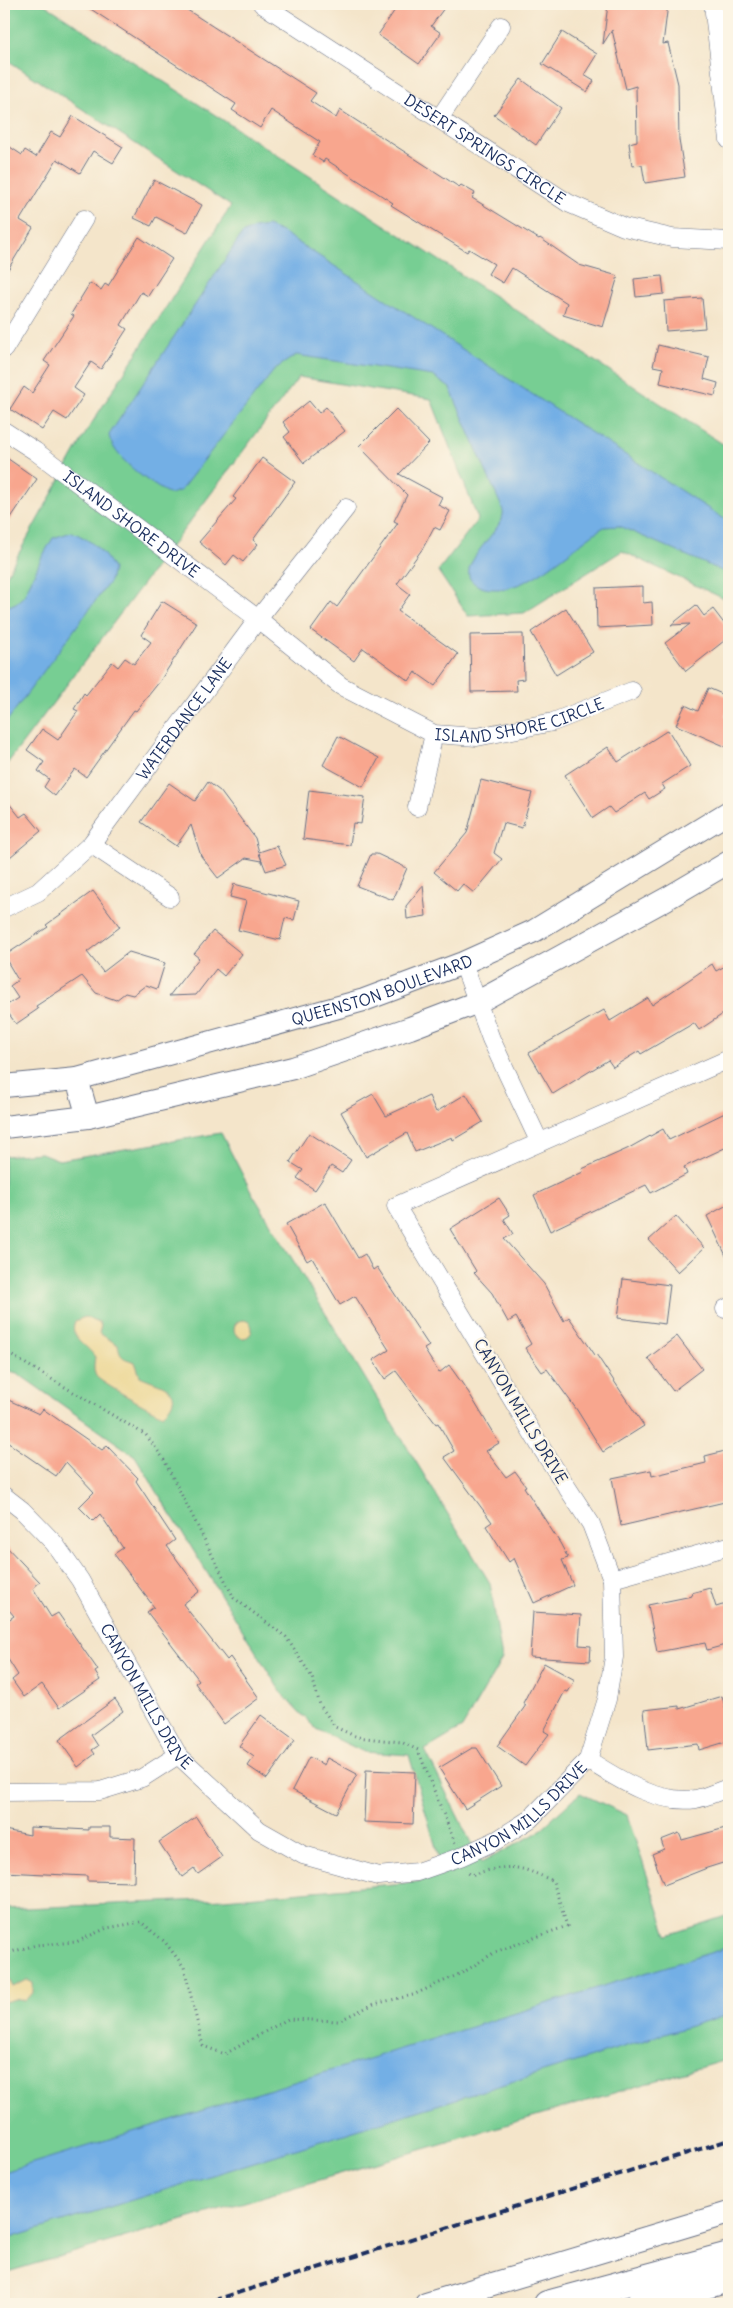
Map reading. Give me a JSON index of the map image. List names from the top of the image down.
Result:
{
  "streets": {
    "main road": ["QUEENSTON BOULEVARD"],
    "street": [
      "DESERT SPRINGS CIRCLE",
      "ISLAND SHORE DRIVE",
      "ISLAND SHORE CIRCLE",
      "WATERDANCE LANE",
      "CANYON MILLS DRIVE"
    ]
  },
  "crossings": [
    ["ISLAND SHORE DRIVE", "ISLAND SHORE CIRCLE"],
    ["ISLAND SHORE DRIVE", "WATERDANCE LANE"],
    ["ISLAND SHORE CIRCLE", "WATERDANCE LANE"]
  ]
}
